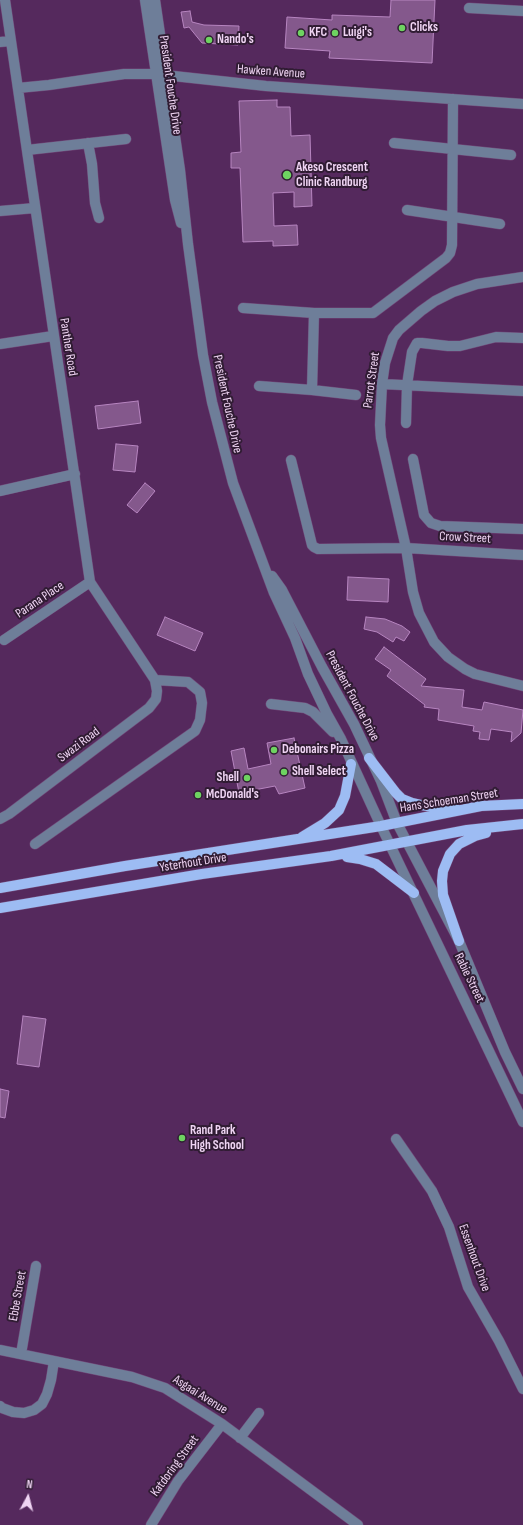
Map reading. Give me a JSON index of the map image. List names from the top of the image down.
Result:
{
  "streets": {
    "main road": ["Hans Schoeman Street", "Ysterhout Drive"],
    "street": [
      "Hawken Avenue",
      "President Fouche Drive",
      "Panther Road",
      "Parrot Street",
      "Crow Street",
      "Parana Place",
      "Swazi Road",
      "Rabie Street",
      "Essenhout Drive",
      "Ebbe Street",
      "Asgaai Avenue",
      "Katdoring Street"
    ]
  },
  "crossings": [
    ["Hawken Avenue", "President Fouche Drive"],
    ["Hawken Avenue", "Panther Road"],
    ["President Fouche Drive", "Hans Schoeman Street"],
    ["President Fouche Drive", "Ysterhout Drive"],
    ["President Fouche Drive", "Rabie Street"],
    ["Panther Road", "Parana Place"],
    ["Panther Road", "Swazi Road"],
    ["Parrot Street", "Crow Street"],
    ["Hans Schoeman Street", "Ysterhout Drive"],
    ["Ysterhout Drive", "Rabie Street"],
    ["Ebbe Street", "Asgaai Avenue"],
    ["Asgaai Avenue", "Katdoring Street"]
  ],
  "places": [
    "Clicks",
    "KFC",
    "Luigi's",
    "Nando's",
    "Akeso Crescent Clinic Randburg",
    "Debonairs Pizza",
    "Shell Select",
    "Shell",
    "McDonald's",
    "Rand Park High School"
  ],
  "north": "top"
}
